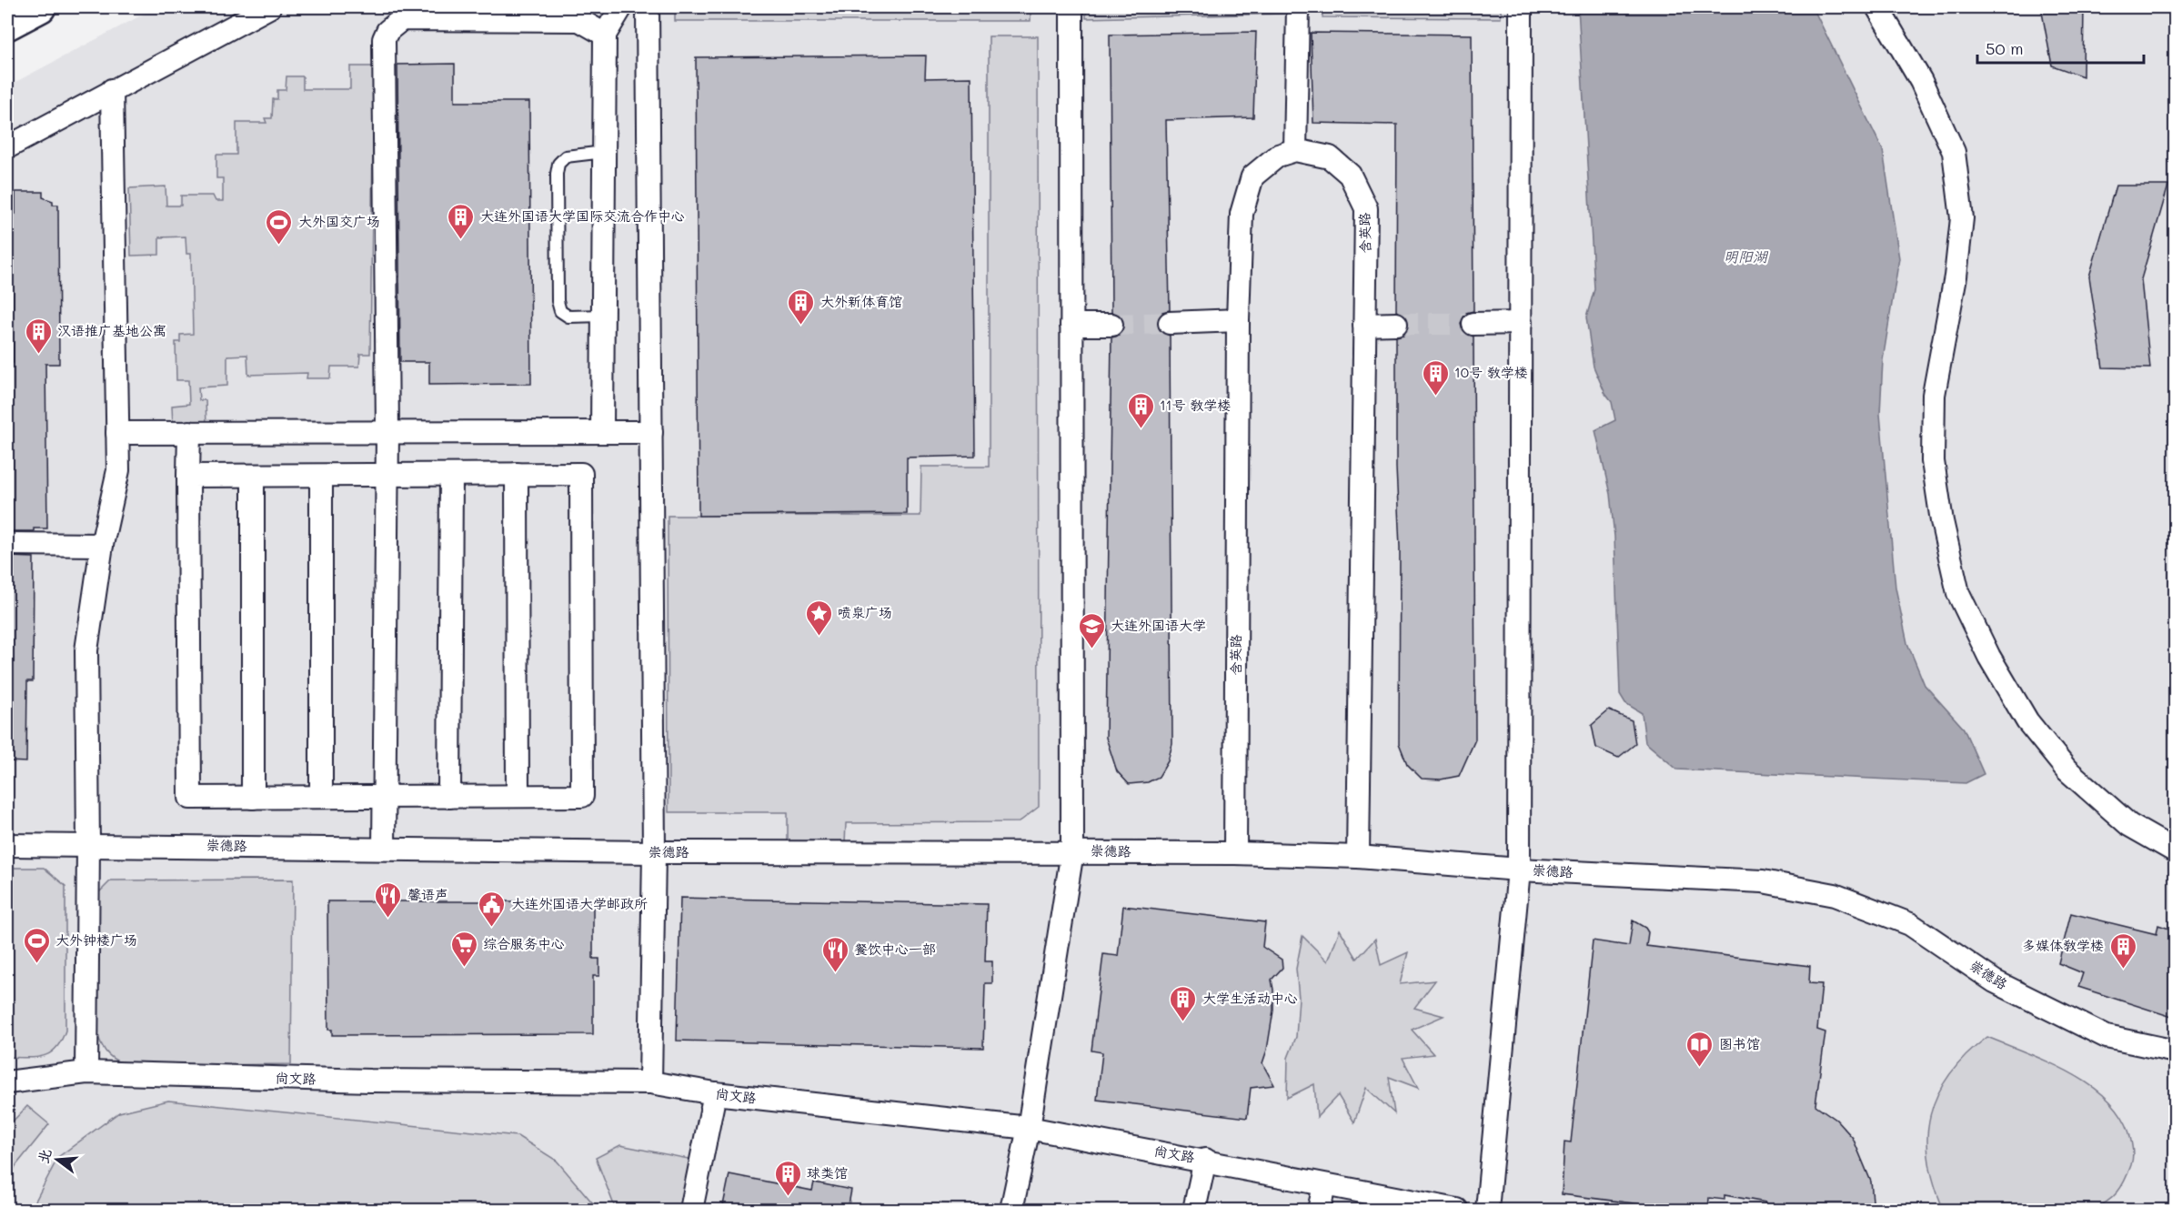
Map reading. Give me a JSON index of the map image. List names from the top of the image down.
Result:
{
  "streets": {
    "street": ["含英路", "崇德路", "尚文路"]
  },
  "crossings": [
    ["含英路", "崇德路"]
  ],
  "water": ["明阳湖"],
  "places": {
    "building": [
      "大连外国语大学国际交流合作中心",
      "大外新体育馆",
      "汉语推广基地公寓",
      "10号 教学楼",
      "11号 教学楼",
      "多媒体教学楼",
      "大学生活动中心",
      "球类馆"
    ],
    "sports": ["大外国交广场", "大外钟楼广场"],
    "place": ["喷泉广场"],
    "school or university": ["大连外国语大学"],
    "restaurant": ["馨语声", "餐饮中心一部"],
    "public building": ["大连外国语大学邮政所"],
    "supermarket": ["综合服务中心"],
    "library": ["图书馆"]
  },
  "scale_bar": "50 m",
  "north": "left"
}
